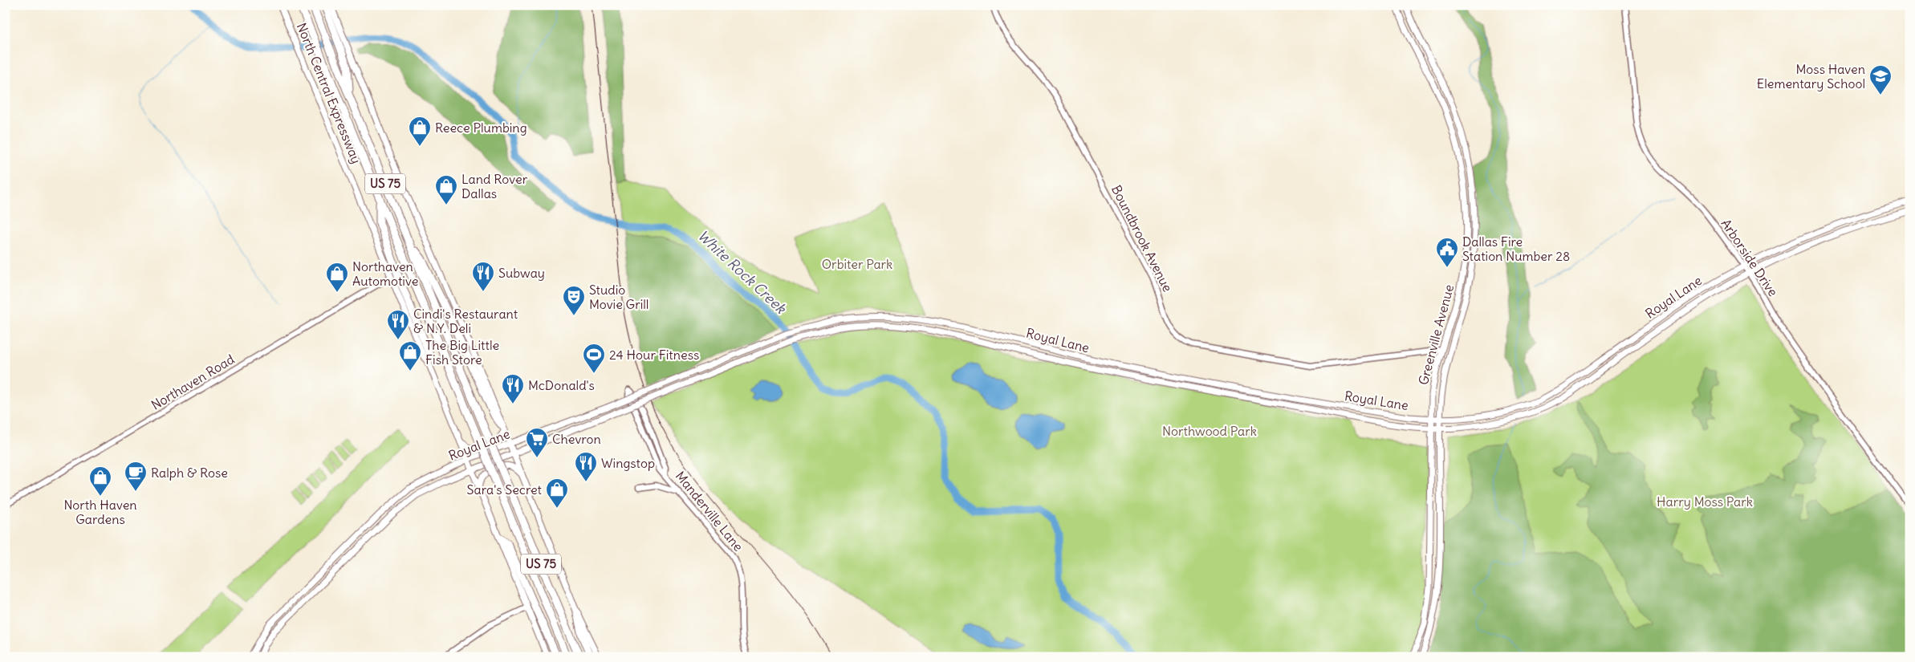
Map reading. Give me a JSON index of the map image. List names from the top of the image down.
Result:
{
  "streets": {
    "highway": ["North Central Expressway", "US 75"],
    "main road": ["Royal Lane", "Greenville Avenue"],
    "street": [
      "Boundbrook Avenue",
      "Arborside Drive",
      "Northaven Road",
      "Manderville Lane"
    ]
  },
  "crossings": [
    ["North Central Expressway", "Royal Lane"],
    ["North Central Expressway", "Northaven Road"],
    ["Boundbrook Avenue", "Greenville Avenue"],
    ["Arborside Drive", "Royal Lane"],
    ["Royal Lane", "Greenville Avenue"]
  ],
  "water": ["White Rock Creek"],
  "parks": ["Orbiter Park", "Northwood Park", "Harry Moss Park"],
  "places": {
    "school or university": ["Moss Haven Elementary School"],
    "shop": [
      "Reece Plumbing",
      "Land Rover Dallas",
      "Northaven Automotive",
      "The Big Little Fish Store",
      "North Haven Gardens",
      "Sara's Secret"
    ],
    "public building": ["Dallas Fire Station Number 28"],
    "restaurant": [
      "Subway",
      "Cindi's Restaurant & N.Y. Deli",
      "McDonald's",
      "Wingstop"
    ],
    "theatre": ["Studio Movie Grill"],
    "sports": ["24 Hour Fitness"],
    "supermarket": ["Chevron"],
    "cafe": ["Ralph & Rose"]
  }
}
